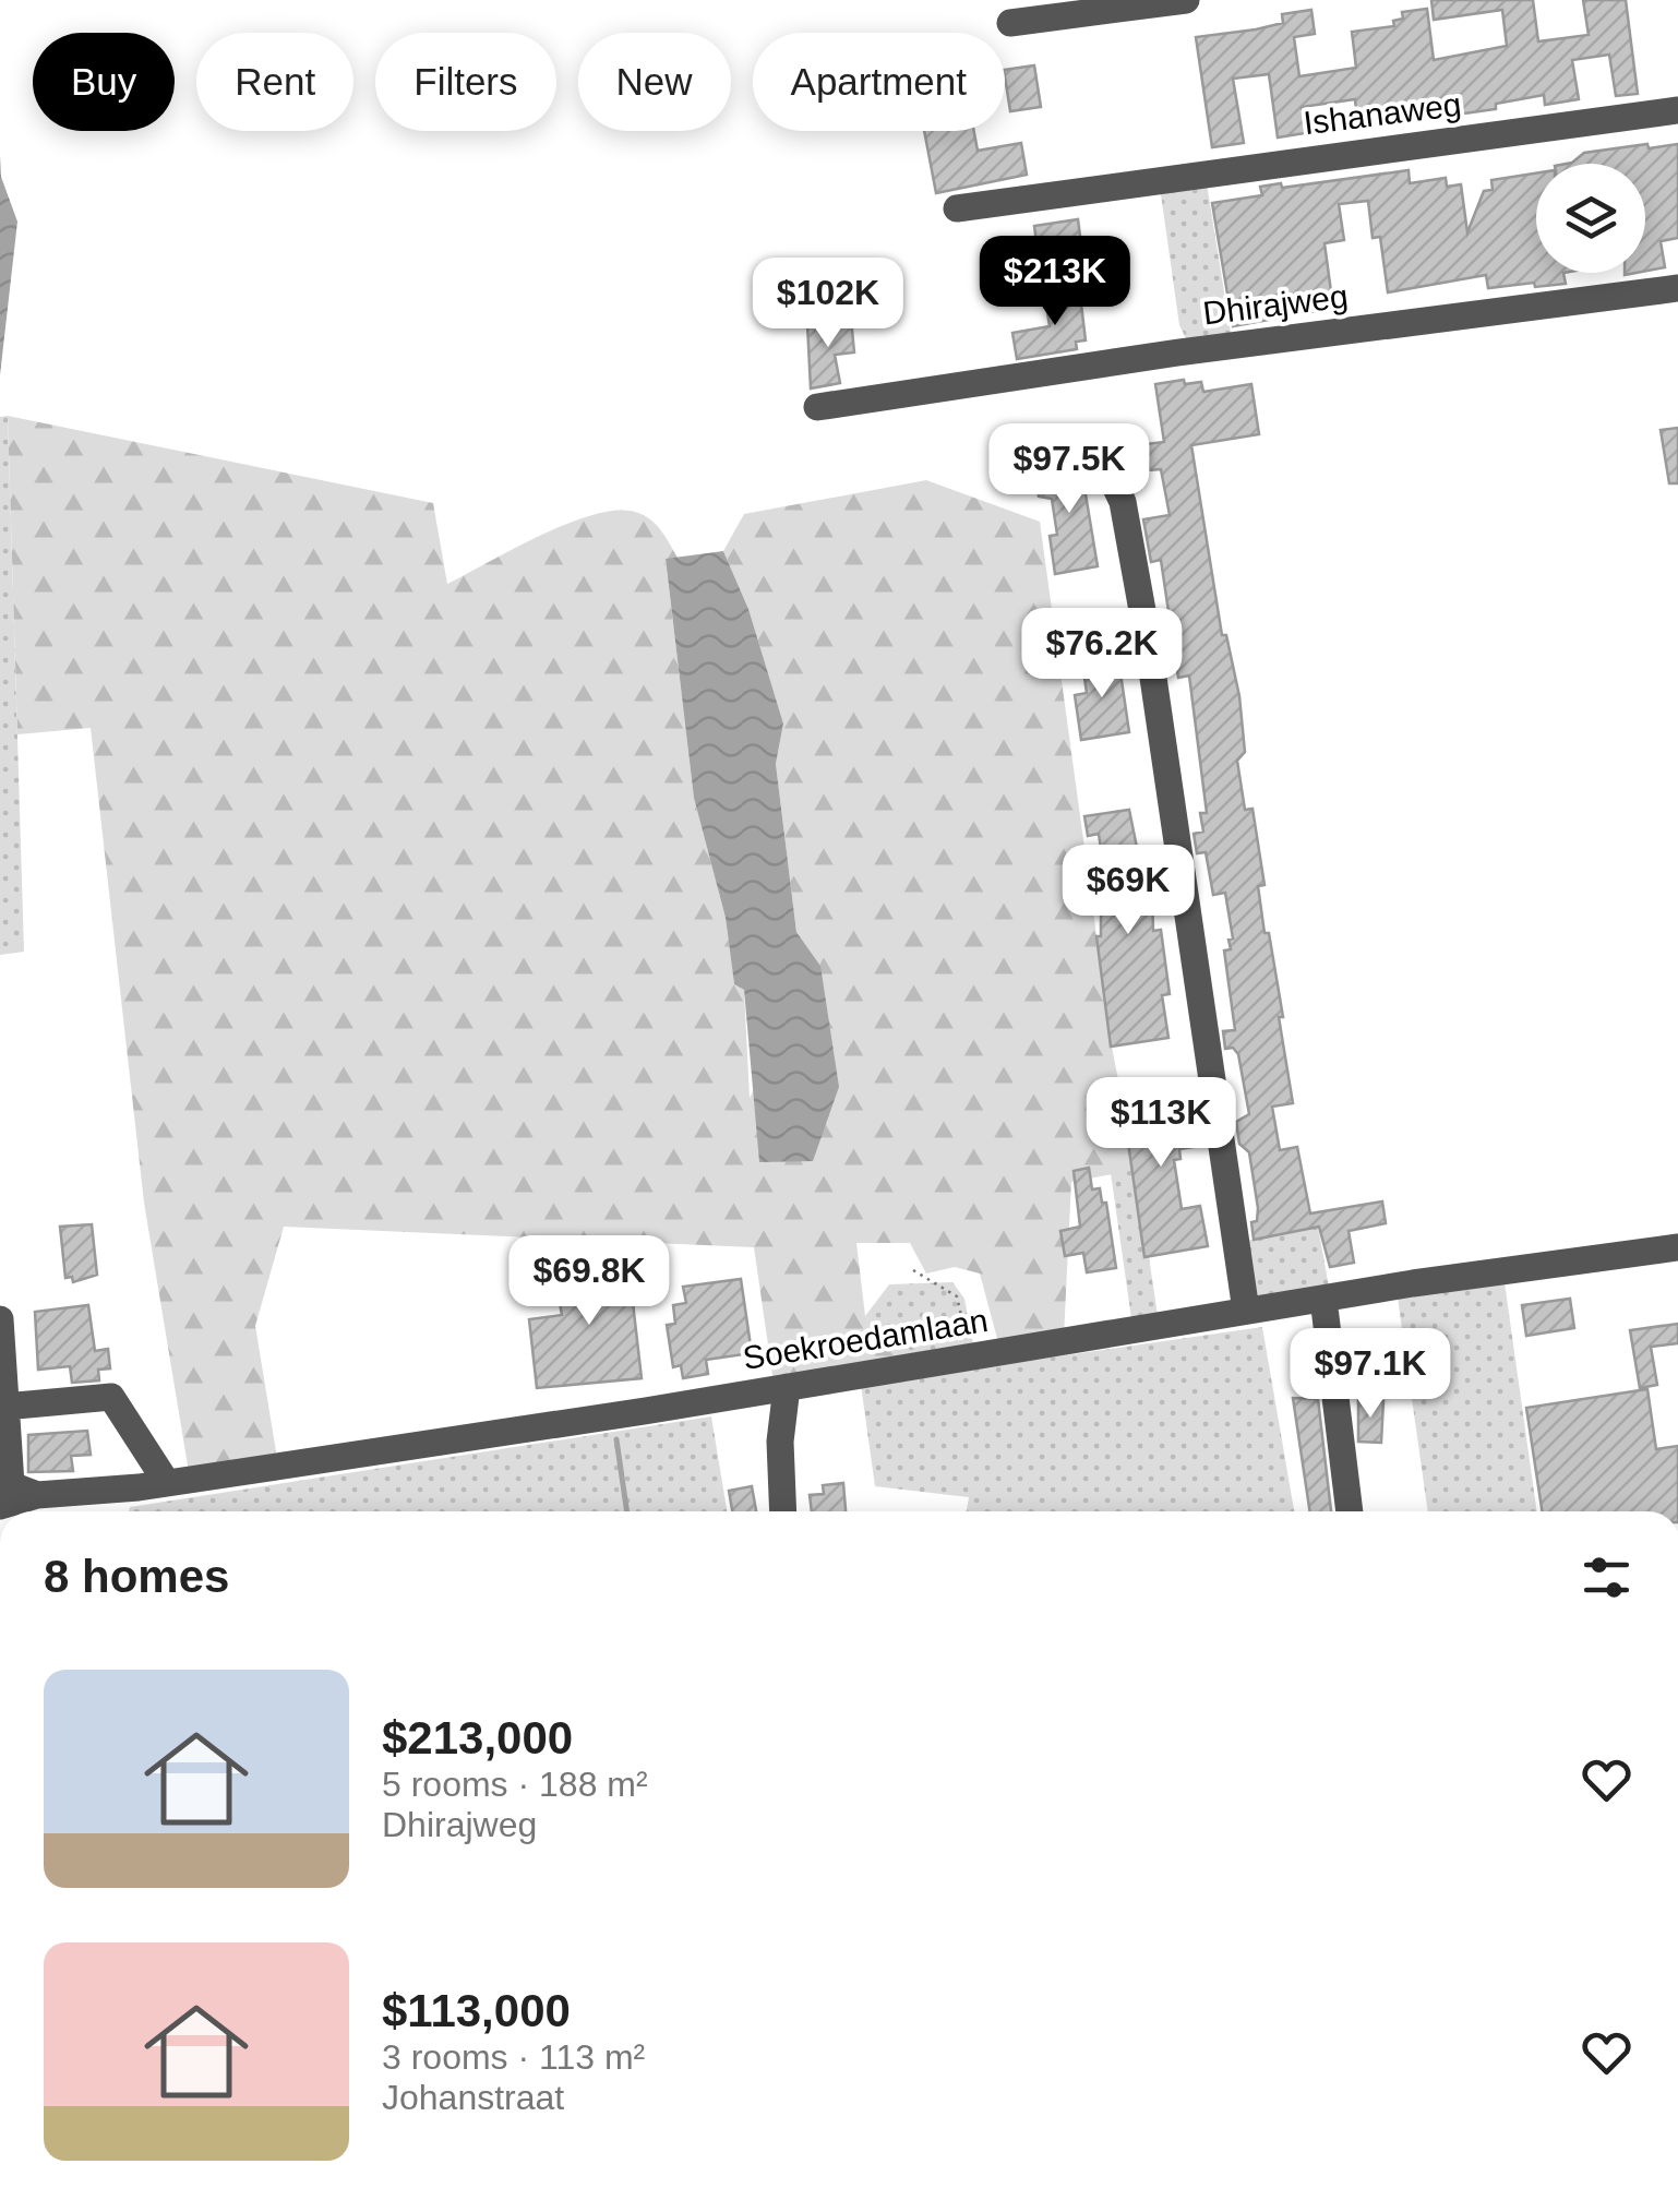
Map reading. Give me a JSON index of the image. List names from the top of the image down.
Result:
{
  "streets": {
    "street": ["Ishanaweg", "Dhirajweg", "Soekroedamlaan"]
  },
  "page": {
    "chip": [
      "Buy",
      "Rent",
      "Filters",
      "New",
      "Apartment"
    ],
    "price": [
      "$213K",
      "$102K",
      "$97.5K",
      "$76.2K",
      "$69K",
      "$113K",
      "$69.8K",
      "$97.1K"
    ],
    "heading": "8 homes",
    "list": [
      {
        "name": "$213,000",
        "note": "5 rooms · 188 m² · Dhirajweg"
      },
      {
        "name": "$113,000",
        "note": "3 rooms · 113 m² · Johanstraat"
      }
    ]
  }
}
